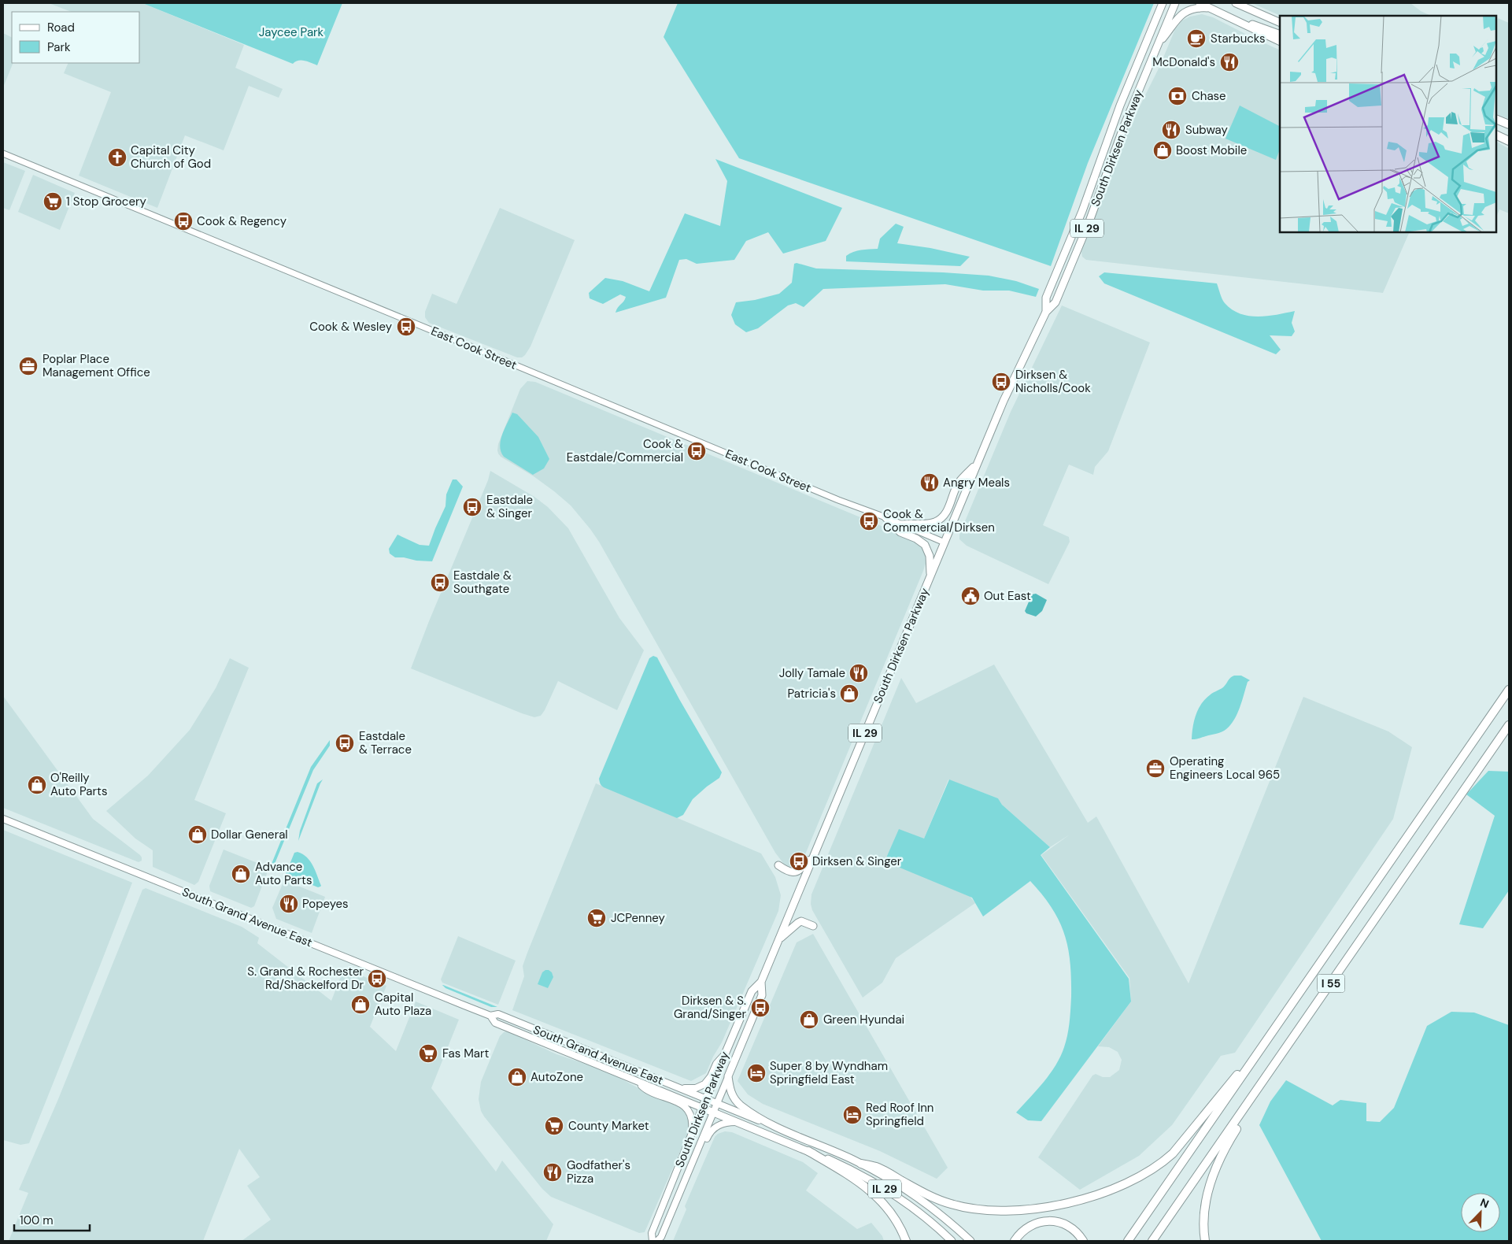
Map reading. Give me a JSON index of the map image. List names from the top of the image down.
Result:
{
  "streets": {
    "highway": ["I 55"],
    "main road": ["South Dirksen Parkway", "IL 29", "South Grand Avenue East"],
    "street": ["East Cook Street"]
  },
  "crossings": [
    ["South Dirksen Parkway", "IL 29"],
    ["South Dirksen Parkway", "East Cook Street"],
    ["South Dirksen Parkway", "South Grand Avenue East"],
    ["IL 29", "South Grand Avenue East"]
  ],
  "parks": ["Jaycee Park"],
  "places": {
    "cafe": ["Starbucks"],
    "restaurant": [
      "McDonald's",
      "Subway",
      "Angry Meals",
      "Jolly Tamale",
      "Popeyes",
      "Godfather's Pizza"
    ],
    "bank": ["Chase"],
    "shop": [
      "Boost Mobile",
      "Patricia's",
      "O'Reilly Auto Parts",
      "Dollar General",
      "Advance Auto Parts",
      "Capital Auto Plaza",
      "Green Hyundai",
      "AutoZone"
    ],
    "church": ["Capital City Church of God"],
    "supermarket": [
      "1 Stop Grocery",
      "JCPenney",
      "Fas Mart",
      "County Market"
    ],
    "bus stop": [
      "Cook & Regency",
      "Cook & Wesley",
      "Dirksen & Nicholls/Cook",
      "Cook & Eastdale/Commercial",
      "Eastdale & Singer",
      "Cook & Commercial/Dirksen",
      "Eastdale & Southgate",
      "Eastdale & Terrace",
      "Dirksen & Singer",
      "S. Grand & Rochester Rd/Shackelford Dr",
      "Dirksen & S. Grand/Singer"
    ],
    "office": ["Poplar Place Management Office", "Operating Engineers Local 965"],
    "public building": ["Out East"],
    "hotel": ["Super 8 by Wyndham Springfield East", "Red Roof Inn Springfield"]
  },
  "legend": ["Road", "Park"],
  "scale_bar": "100 m",
  "north": "top right"
}
